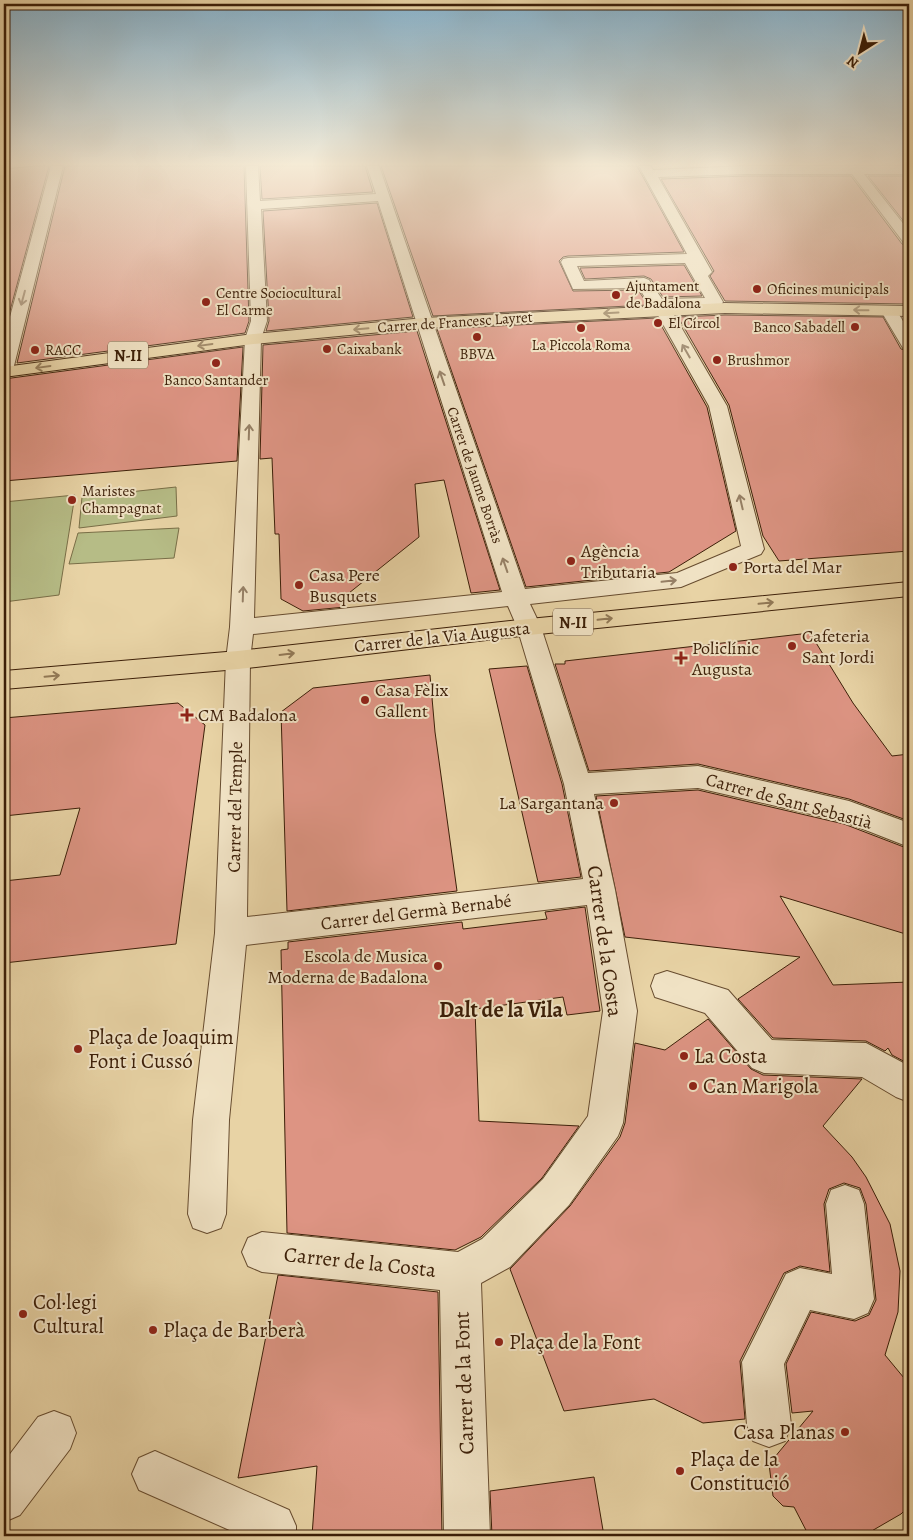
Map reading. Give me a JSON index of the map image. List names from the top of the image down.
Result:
{
  "streets": {
    "main road": ["Carrer de Francesc Layret", "N-II", "Carrer de la Via Augusta"],
    "street": [
      "Carrer de Jaume Borràs",
      "Carrer de Sant Sebastià",
      "Carrer del Temple",
      "Carrer del Germà Bernabé",
      "Carrer de la Costa",
      "Carrer de la Font"
    ]
  },
  "crossings": [
    ["Carrer de Francesc Layret", "Carrer de Jaume Borràs"],
    ["Carrer de Francesc Layret", "Carrer de la Via Augusta"],
    ["Carrer de Francesc Layret", "Carrer del Temple"],
    ["Carrer de Jaume Borràs", "Carrer de la Via Augusta"],
    ["Carrer de Jaume Borràs", "Carrer de la Costa"],
    ["Carrer de la Via Augusta", "Carrer del Temple"],
    ["Carrer de la Via Augusta", "Carrer de la Costa"],
    ["Carrer de Sant Sebastià", "Carrer de la Costa"],
    ["Carrer del Temple", "Carrer del Germà Bernabé"],
    ["Carrer del Germà Bernabé", "Carrer de la Costa"],
    ["Carrer de la Costa", "Carrer de la Font"]
  ],
  "one_way": ["Carrer de Francesc Layret", "Carrer de Jaume Borràs"],
  "districts": ["Dalt de la Vila"],
  "places": {
    "other": [
      "Oficines municipals",
      "Ajuntament de Badalona",
      "Centre Sociocultural El Carme",
      "El Círcol",
      "Banco Sabadell",
      "La Piccola Roma",
      "BBVA",
      "Caixabank",
      "RACC",
      "Brushmor",
      "Banco Santander",
      "Maristes Champagnat",
      "Agència Tributaria",
      "Porta del Mar",
      "Casa Pere Busquets",
      "Cafeteria Sant Jordi",
      "Casa Fèlix Gallent",
      "La Sargantana",
      "Escola de Musica Moderna de Badalona",
      "Plaça de Joaquim Font i Cussó",
      "La Costa",
      "Can Marigola",
      "Col·legi Cultural",
      "Plaça de Barberà",
      "Plaça de la Font",
      "Casa Planas",
      "Plaça de la Constitució"
    ],
    "health": ["Policlínic Augusta", "CM Badalona"]
  },
  "north": "bottom left"
}
